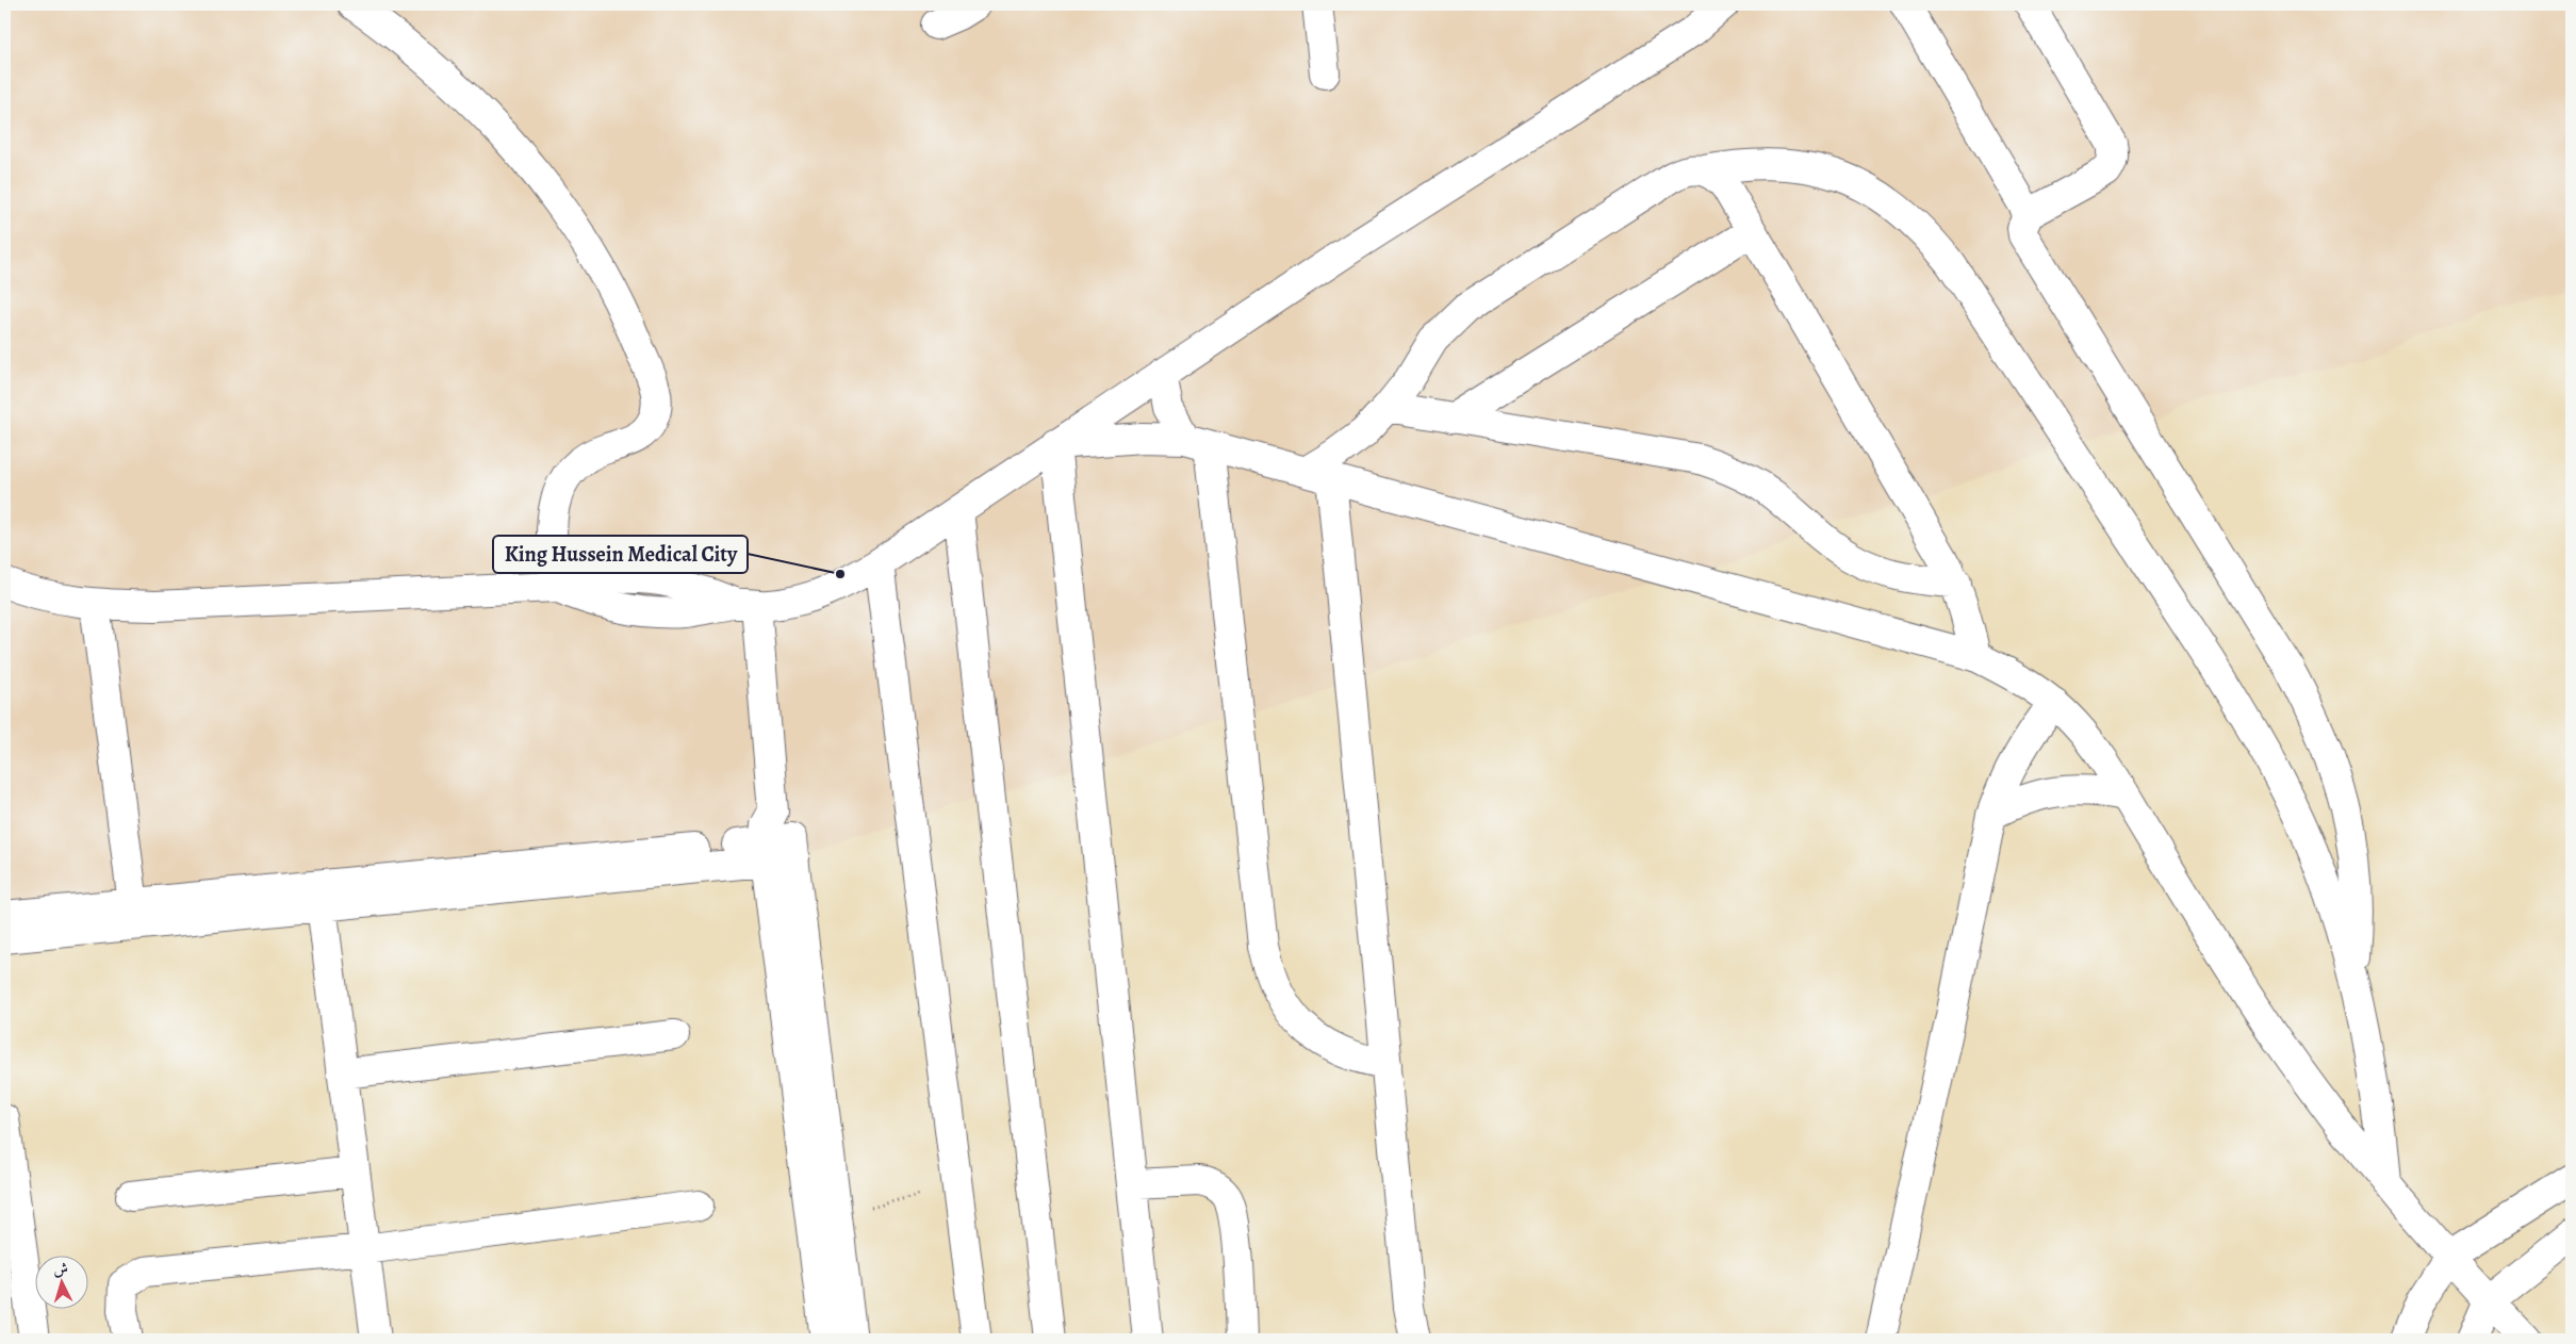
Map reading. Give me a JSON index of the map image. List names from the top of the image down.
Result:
{
  "places": ["King Hussein Medical City"],
  "north": "top"
}
